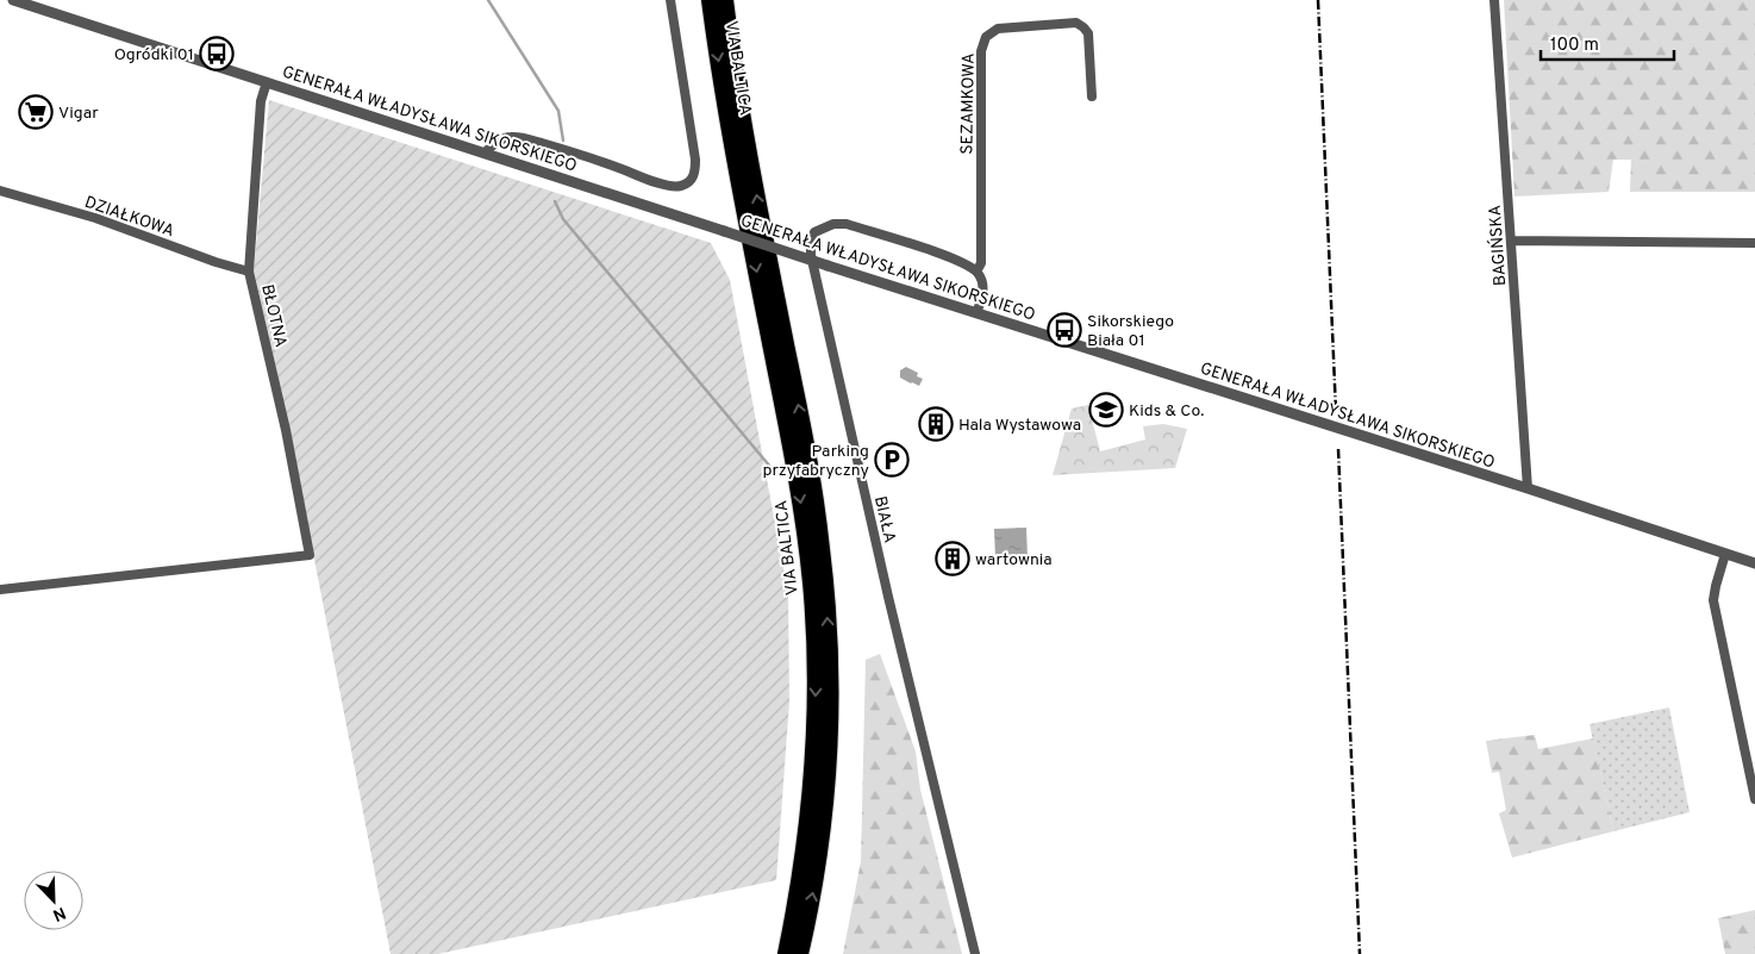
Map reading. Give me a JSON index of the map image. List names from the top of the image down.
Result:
{
  "streets": {
    "highway": ["VIA BALTICA"],
    "street": [
      "SEZAMKOWA",
      "GENERAŁA WŁADYSŁAWA SIKORSKIEGO",
      "DZIAŁKOWA",
      "BAGIŃSKA",
      "BŁOTNA",
      "BIAŁA"
    ]
  },
  "crossings": [
    ["SEZAMKOWA", "BIAŁA"],
    ["GENERAŁA WŁADYSŁAWA SIKORSKIEGO", "BAGIŃSKA"],
    ["GENERAŁA WŁADYSŁAWA SIKORSKIEGO", "BŁOTNA"],
    ["DZIAŁKOWA", "BŁOTNA"]
  ],
  "places": {
    "bus stop": ["Ogródki 01", "Sikorskiego Biała 01"],
    "supermarket": ["Vigar"],
    "school or university": ["Kids & Co."],
    "building": ["Hala Wystawowa", "wartownia"],
    "parking": ["Parking przyfabryczny"]
  },
  "scale_bar": "100 m",
  "north": "bottom right"
}
